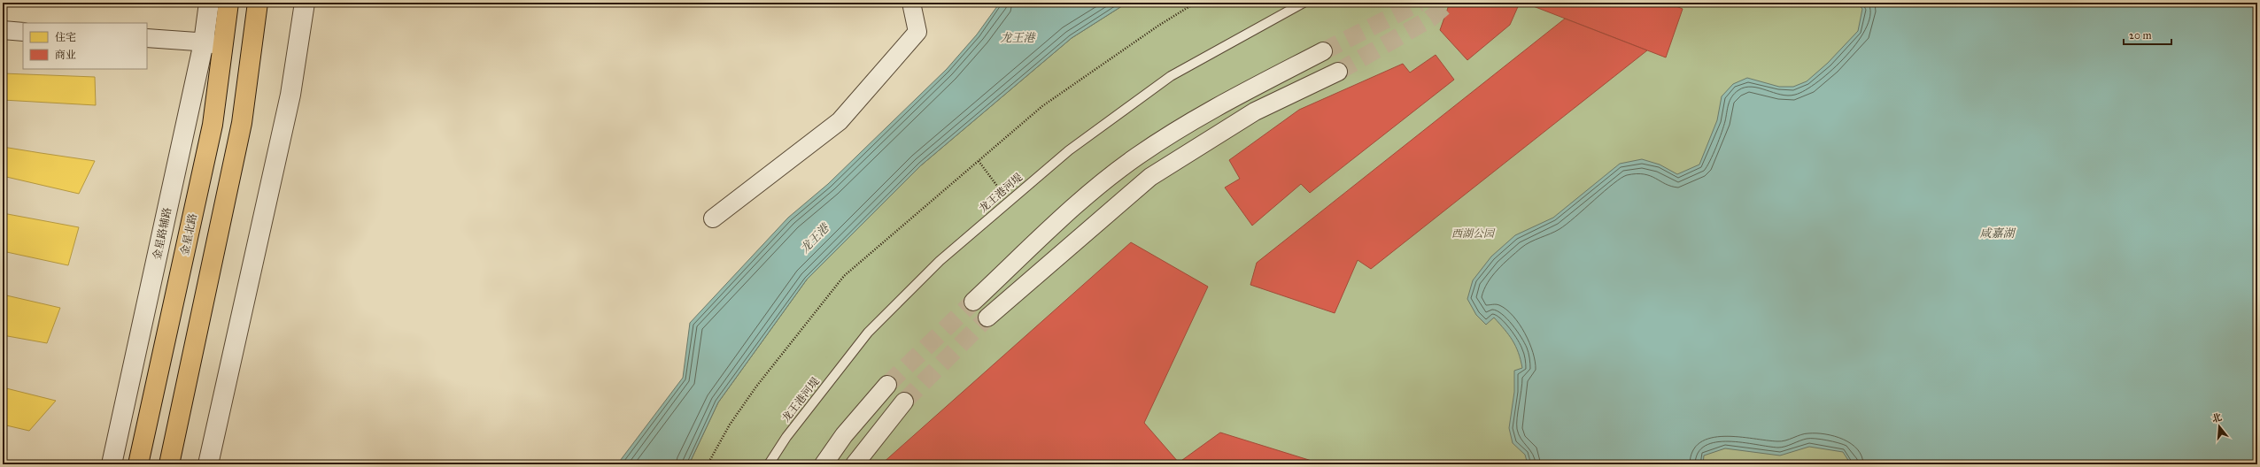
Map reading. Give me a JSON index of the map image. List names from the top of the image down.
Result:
{
  "streets": {
    "main road": ["金星北路"],
    "street": ["金星路辅路"],
    "lane": ["龙王港河堤"]
  },
  "water": ["龙王港", "咸嘉湖"],
  "parks": ["西湖公园"],
  "legend": ["住宅", "商业"],
  "scale_bar": "20 m",
  "north": "top"
}
